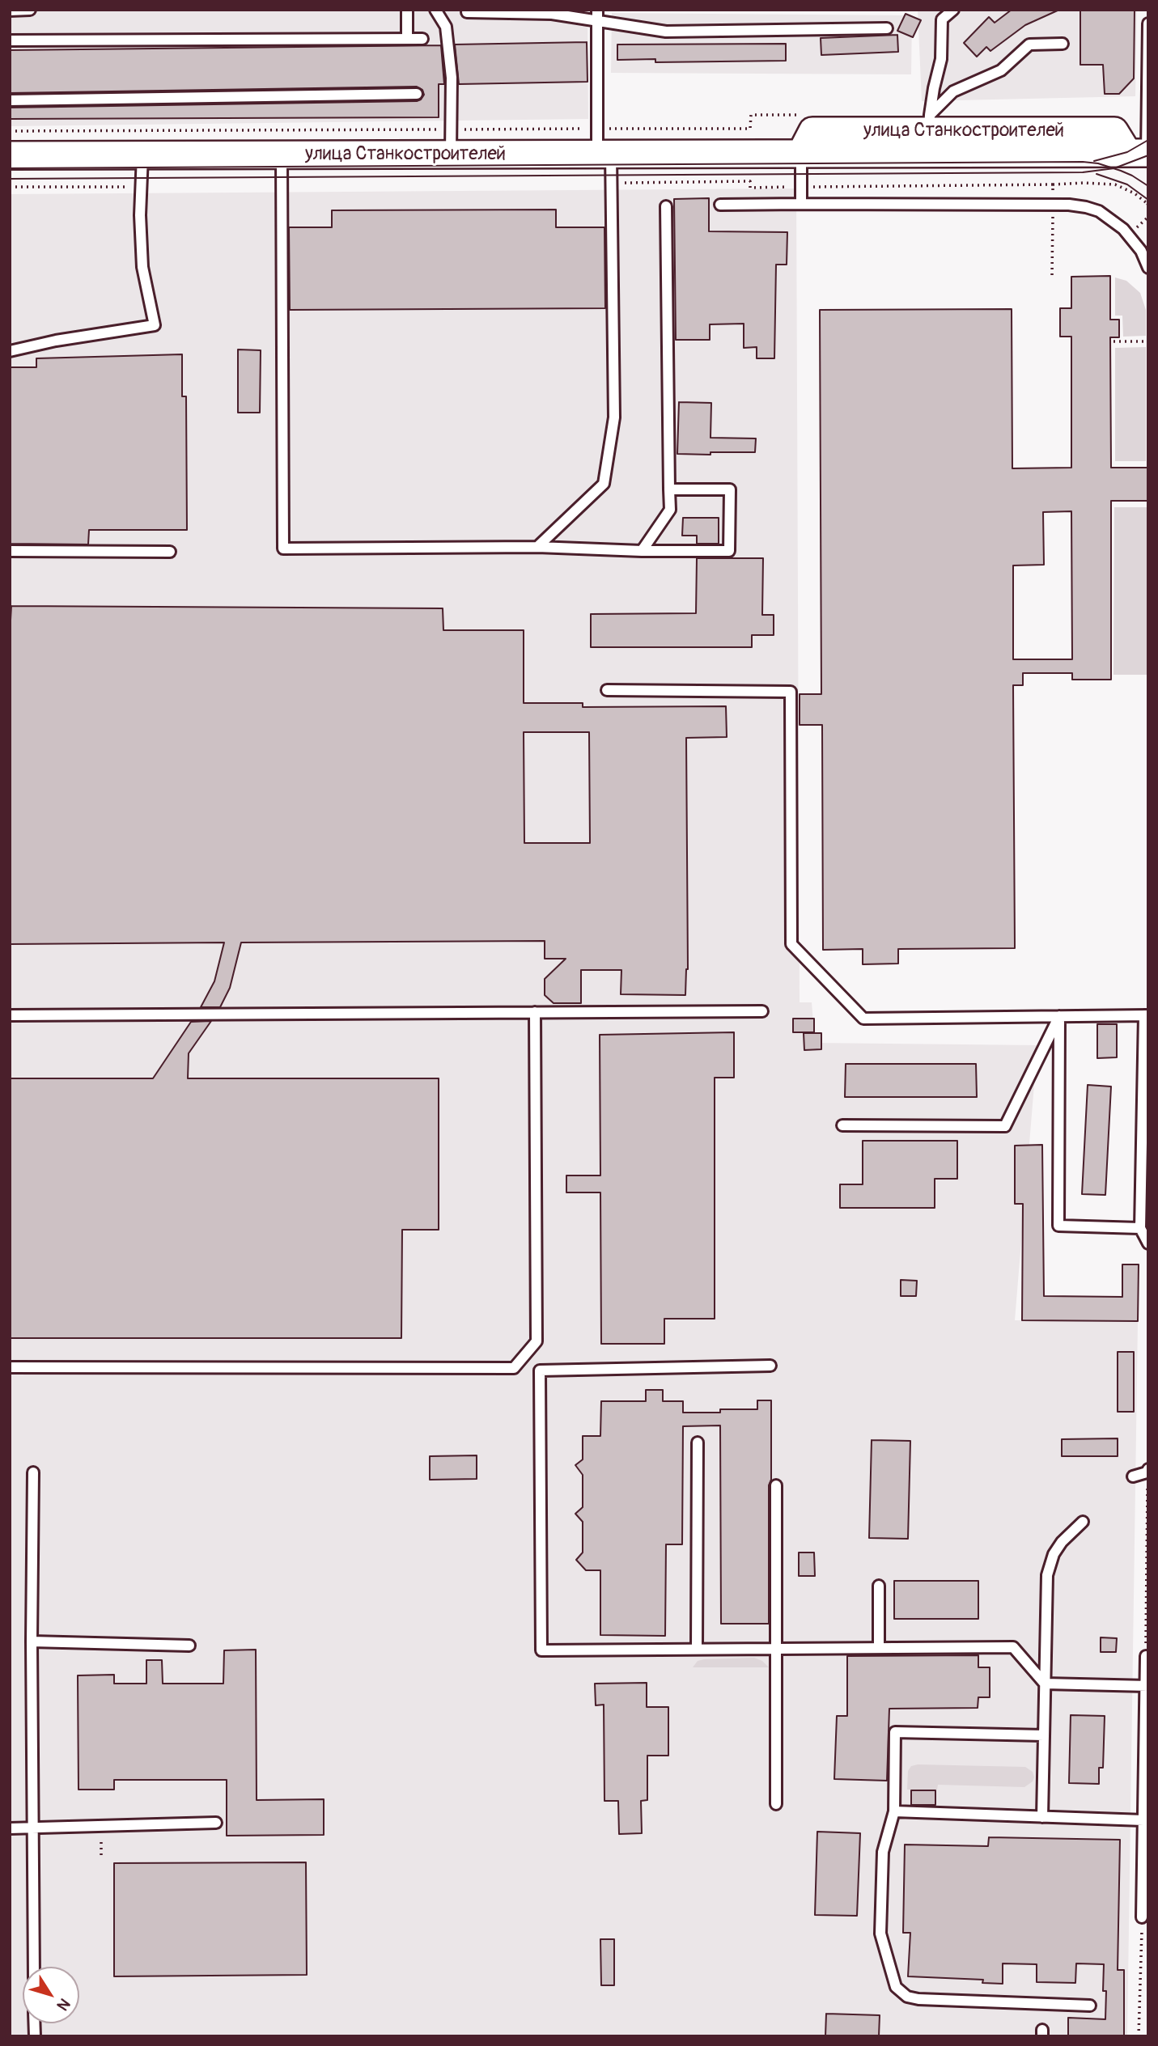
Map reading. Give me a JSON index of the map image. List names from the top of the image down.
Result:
{
  "streets": {
    "street": ["улица Станкостроителей"]
  },
  "north": "bottom right"
}
